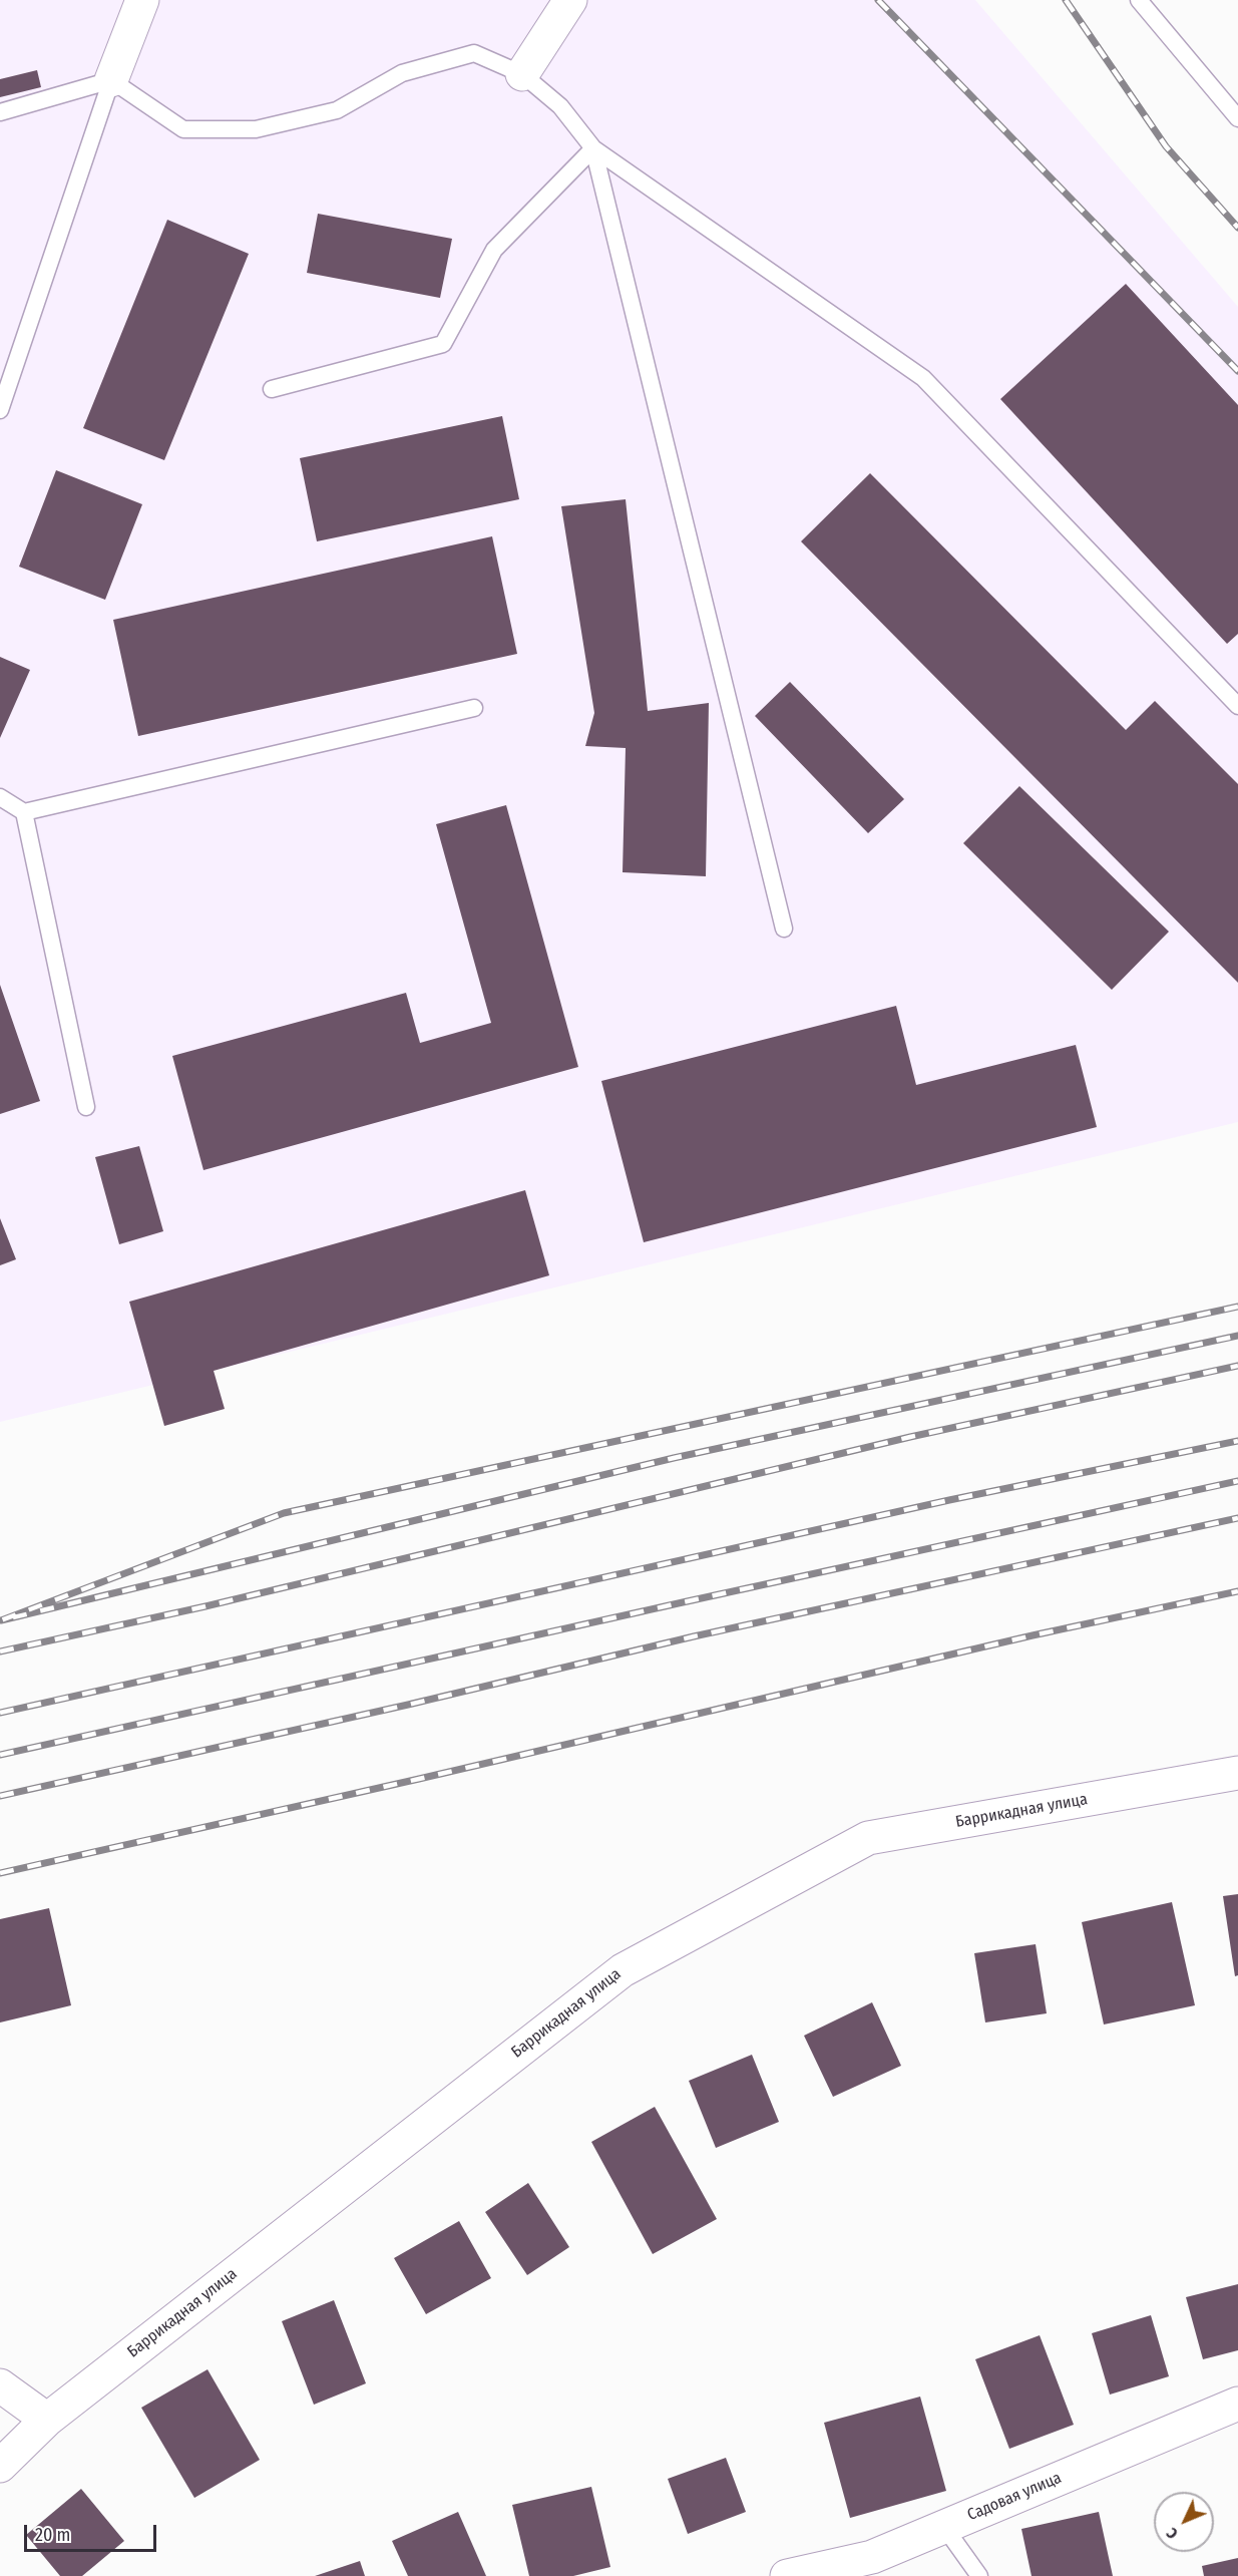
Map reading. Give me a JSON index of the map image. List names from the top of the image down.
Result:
{
  "streets": {
    "street": ["Баррикадная улица", "Садовая улица"]
  },
  "scale_bar": "20 m",
  "north": "bottom left"
}
